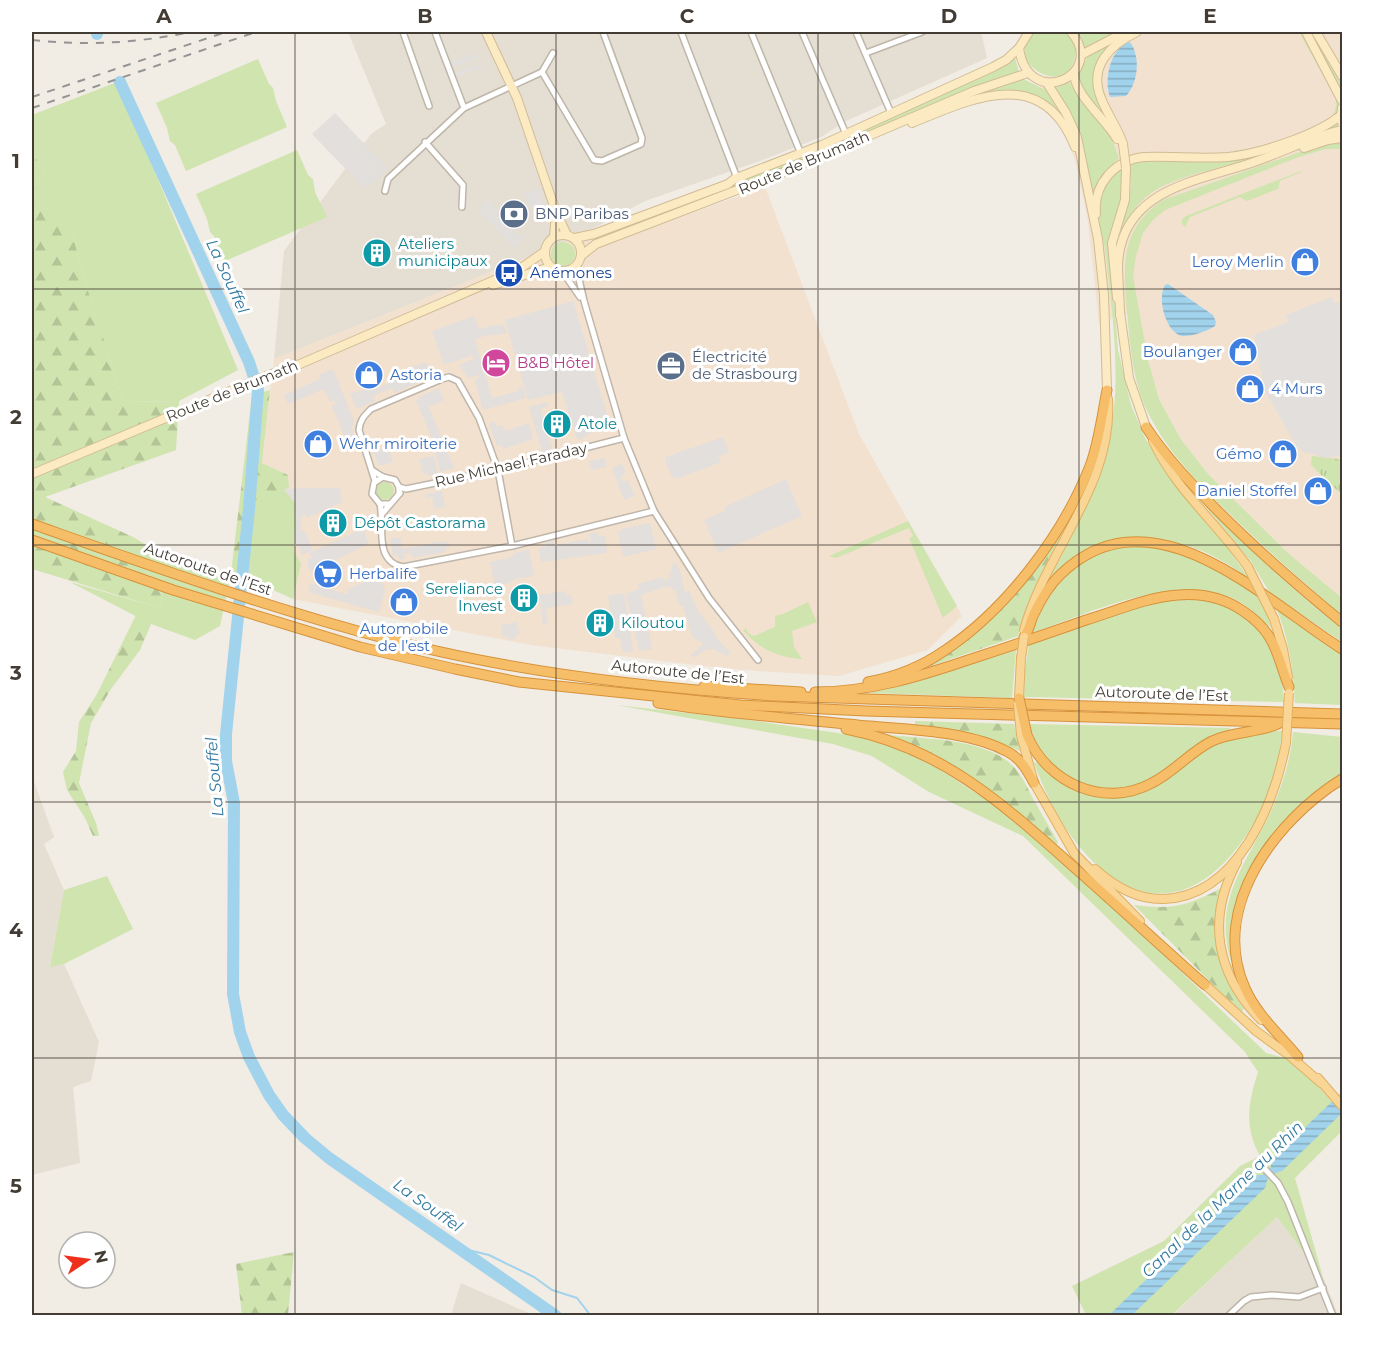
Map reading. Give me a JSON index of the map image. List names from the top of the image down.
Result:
{
  "streets": {
    "highway": ["Autoroute de l’Est"],
    "main road": ["Route de Brumath"],
    "street": ["Rue Michael Faraday"]
  },
  "water": ["La Souffel", "Canal de la Marne au Rhin"],
  "places": {
    "bank": ["BNP Paribas"],
    "building": [
      "Ateliers municipaux",
      "Atole",
      "Dépôt Castorama",
      "Sereliance Invest",
      "Kiloutou"
    ],
    "shop": [
      "Leroy Merlin",
      "Boulanger",
      "Astoria",
      "4 Murs",
      "Wehr miroiterie",
      "Gémo",
      "Daniel Stoffel",
      "Automobile de l’est"
    ],
    "bus stop": ["Anémones"],
    "hotel": ["B&B Hôtel"],
    "office": ["Électricité de Strasbourg"],
    "supermarket": ["Herbalife"]
  },
  "north": "right",
  "grid": {
    "columns": [
      "A",
      "B",
      "C",
      "D",
      "E"
    ],
    "rows": [
      "1",
      "2",
      "3",
      "4",
      "5"
    ]
  }
}
